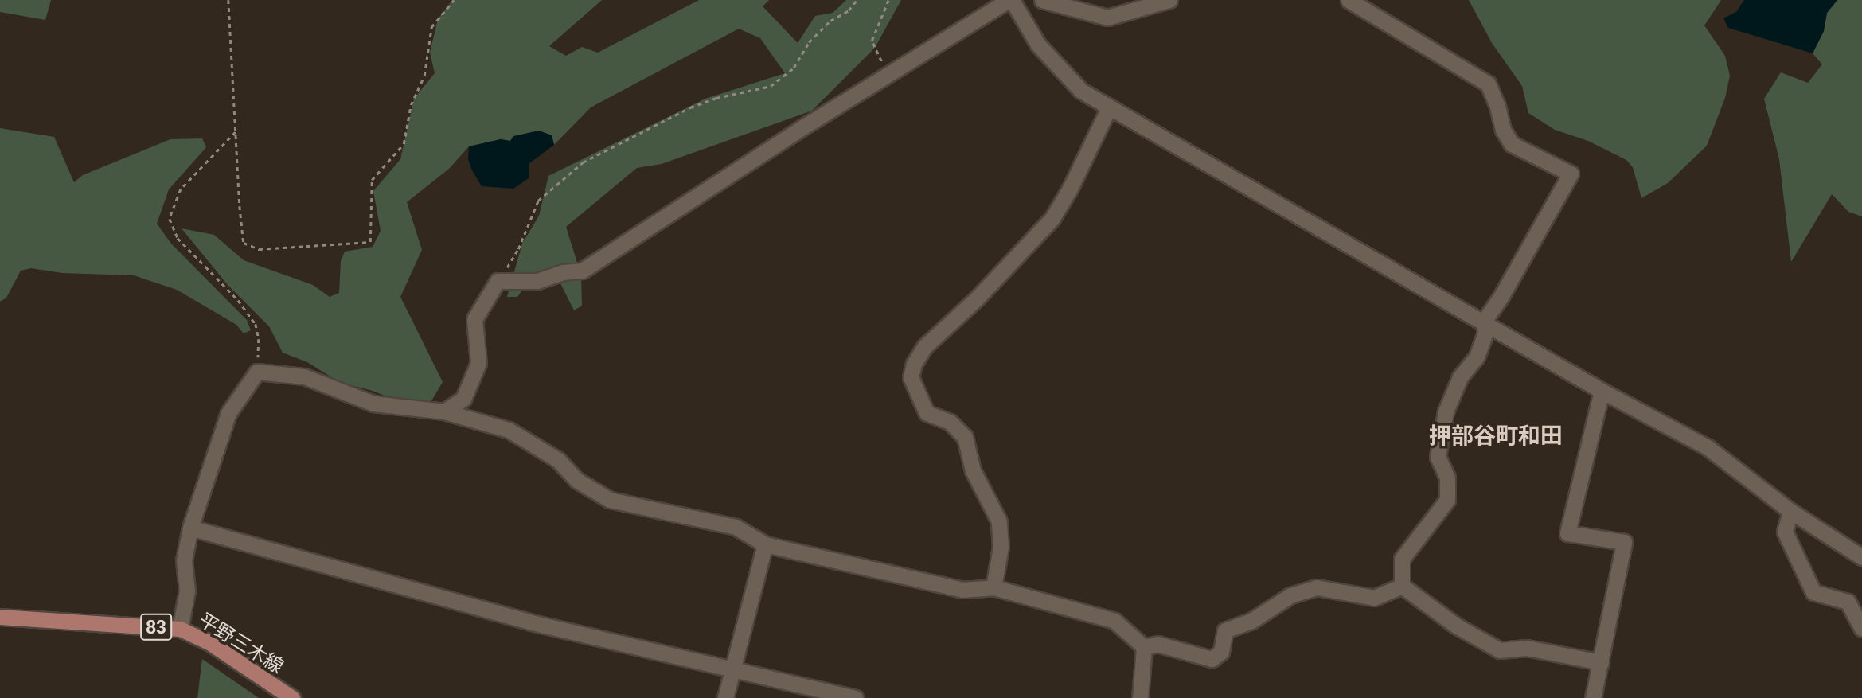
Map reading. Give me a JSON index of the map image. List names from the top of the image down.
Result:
{
  "streets": {
    "main road": ["83", "平野三木線"]
  },
  "districts": ["押部谷町和田"]
}
